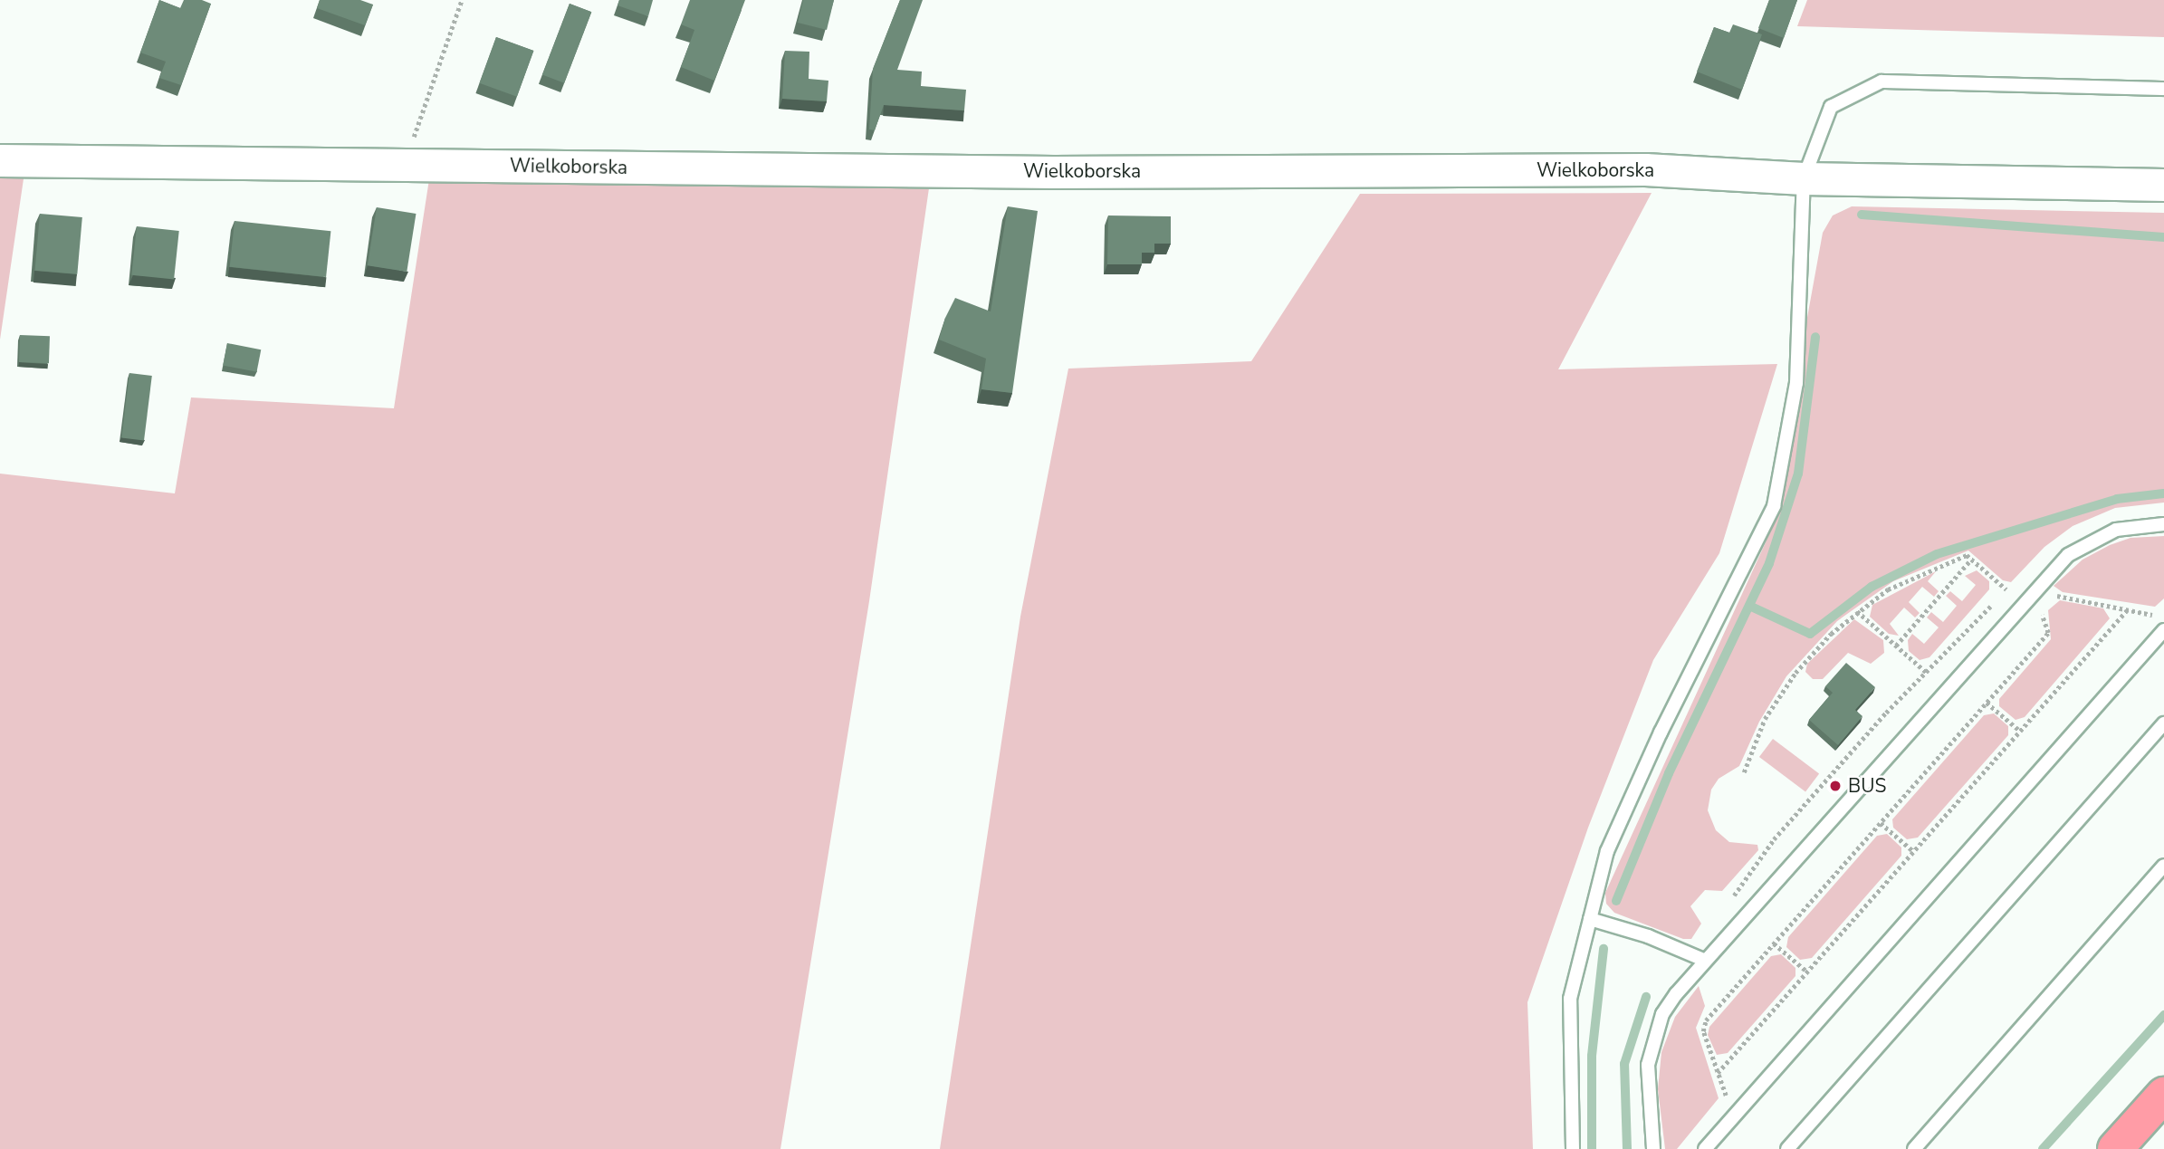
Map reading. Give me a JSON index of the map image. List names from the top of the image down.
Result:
{
  "streets": {
    "street": ["Wielkoborska"]
  },
  "places": ["BUS"]
}
